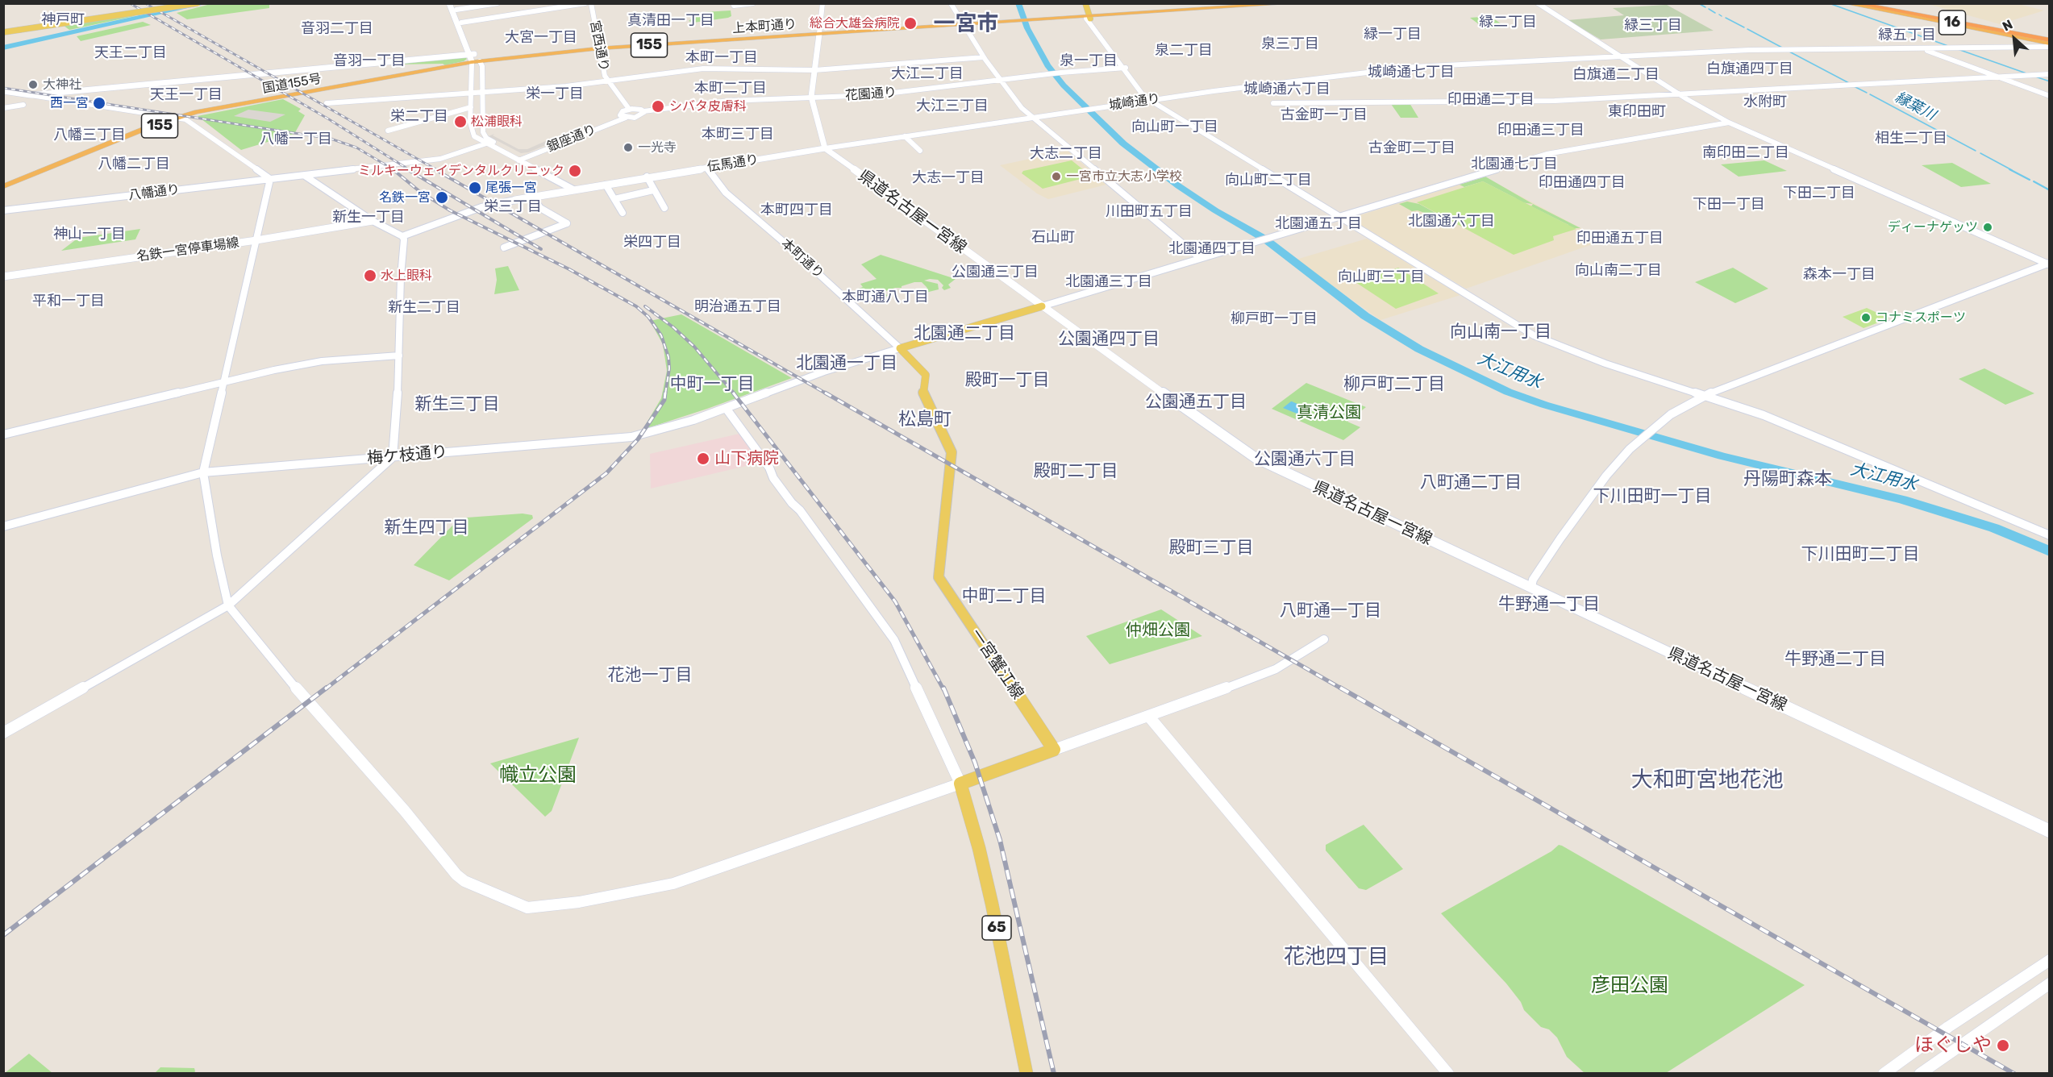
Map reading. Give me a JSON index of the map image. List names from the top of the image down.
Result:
{
  "streets": {
    "highway": [
      "16",
      "上本町通り",
      "155",
      "国道155号"
    ],
    "main road": [
      "伝馬通り",
      "県道名古屋一宮線",
      "名鉄一宮停車場線",
      "一宮蟹江線",
      "65"
    ],
    "street": [
      "宮西通り",
      "花園通り",
      "城崎通り",
      "銀座通り",
      "八幡通り",
      "本町通り",
      "梅ケ枝通り"
    ]
  },
  "crossings": [
    ["16", "城崎通り"],
    ["上本町通り", "155"],
    ["上本町通り", "宮西通り"],
    ["上本町通り", "国道155号"],
    ["城崎通り", "伝馬通り"],
    ["城崎通り", "県道名古屋一宮線"],
    ["伝馬通り", "県道名古屋一宮線"],
    ["伝馬通り", "本町通り"],
    ["本町通り", "梅ケ枝通り"],
    ["本町通り", "一宮蟹江線"],
    ["梅ケ枝通り", "一宮蟹江線"]
  ],
  "districts": [
    "神戸町",
    "真清田一丁目",
    "緑二丁目",
    "一宮市",
    "緑三丁目",
    "音羽二丁目",
    "緑一丁目",
    "緑五丁目",
    "大宮一丁目",
    "泉三丁目",
    "泉二丁目",
    "天王二丁目",
    "本町一丁目",
    "音羽一丁目",
    "泉一丁目",
    "白旗通四丁目",
    "城崎通七丁目",
    "大江二丁目",
    "白旗通二丁目",
    "本町二丁目",
    "城崎通六丁目",
    "栄一丁目",
    "天王一丁目",
    "印田通二丁目",
    "水附町",
    "大江三丁目",
    "東印田町",
    "古金町一丁目",
    "栄二丁目",
    "向山町一丁目",
    "印田通三丁目",
    "本町三丁目",
    "八幡三丁目",
    "相生二丁目",
    "八幡一丁目",
    "古金町二丁目",
    "南印田二丁目",
    "大志二丁目",
    "八幡二丁目",
    "北園通七丁目",
    "大志一丁目",
    "向山町二丁目",
    "印田通四丁目",
    "下田二丁目",
    "下田一丁目",
    "栄三丁目",
    "本町四丁目",
    "川田町五丁目",
    "新生一丁目",
    "北園通六丁目",
    "北園通五丁目",
    "神山一丁目",
    "石山町",
    "印田通五丁目",
    "栄四丁目",
    "北園通四丁目",
    "向山南二丁目",
    "公園通三丁目",
    "森本一丁目",
    "向山町三丁目",
    "北園通三丁目",
    "本町通八丁目",
    "平和一丁目",
    "明治通五丁目",
    "新生二丁目",
    "柳戸町一丁目",
    "向山南一丁目",
    "北園通二丁目",
    "公園通四丁目",
    "北園通一丁目",
    "殿町一丁目",
    "中町一丁目",
    "柳戸町二丁目",
    "公園通五丁目",
    "新生三丁目",
    "松島町",
    "公園通六丁目",
    "殿町二丁目",
    "丹陽町森本",
    "八町通二丁目",
    "下川田町一丁目",
    "新生四丁目",
    "殿町三丁目",
    "下川田町二丁目",
    "中町二丁目",
    "牛野通一丁目",
    "八町通一丁目",
    "牛野通二丁目",
    "花池一丁目",
    "大和町宮地花池",
    "花池四丁目"
  ],
  "water": ["縁葉川", "大江用水"],
  "parks": [
    "真清公園",
    "仲畑公園",
    "幟立公園",
    "彦田公園"
  ],
  "places": [
    "総合大雄会病院",
    "大神社",
    "西一宮",
    "シバタ皮膚科",
    "松浦眼科",
    "一光寺",
    "ミルキーウェイデンタルクリニック",
    "一宮市立大志小学校",
    "尾張一宮",
    "名鉄一宮",
    "ディーナゲッツ",
    "水上眼科",
    "コナミスポーツ",
    "山下病院",
    "ほぐしや"
  ],
  "north": "top left"
}
